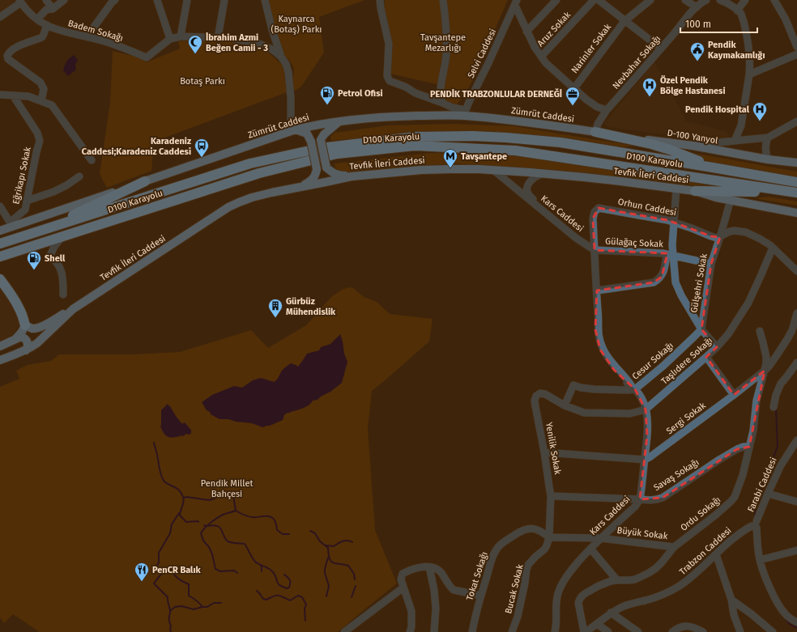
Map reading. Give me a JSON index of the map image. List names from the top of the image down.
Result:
{
  "streets": {
    "highway": ["D100 Karayolu"],
    "main road": ["Zümrüt Caddesi", "D-100 Yanyol", "Tevfik İleri Caddesi"],
    "street": [
      "Aruz Sokak",
      "Badem Sokağı",
      "Narinler Sokak",
      "Selvi Caddesi",
      "Nevbahar Sokağı",
      "Eğrikapı Sokak",
      "Orhun Caddesi",
      "Kars Caddesi",
      "Gülağaç Sokak",
      "Gülşehri Sokak",
      "Cesur Sokağı",
      "Taşlıdere Sokağı",
      "Sergi Sokak",
      "Yenilik Sokak",
      "Savaş Sokağı",
      "Farabi Caddesi",
      "Ordu Sokağı",
      "Büyük Sokak",
      "Trabzon Caddesi",
      "Tokat Sokağı",
      "Bucak Sokak"
    ]
  },
  "crossings": [
    ["Selvi Caddesi", "Zümrüt Caddesi"],
    ["Nevbahar Sokağı", "Zümrüt Caddesi"],
    ["Nevbahar Sokağı", "D-100 Yanyol"],
    ["Zümrüt Caddesi", "D-100 Yanyol"],
    ["Zümrüt Caddesi", "Eğrikapı Sokak"],
    ["Tevfik İleri Caddesi", "Kars Caddesi"],
    ["Tevfik İleri Caddesi", "Gülşehri Sokak"],
    ["Orhun Caddesi", "Kars Caddesi"],
    ["Orhun Caddesi", "Gülağaç Sokak"],
    ["Orhun Caddesi", "Gülşehri Sokak"],
    ["Kars Caddesi", "Gülağaç Sokak"],
    ["Kars Caddesi", "Cesur Sokağı"],
    ["Kars Caddesi", "Taşlıdere Sokağı"],
    ["Kars Caddesi", "Sergi Sokak"],
    ["Kars Caddesi", "Savaş Sokağı"],
    ["Kars Caddesi", "Büyük Sokak"],
    ["Gülağaç Sokak", "Gülşehri Sokak"],
    ["Gülşehri Sokak", "Cesur Sokağı"],
    ["Cesur Sokağı", "Taşlıdere Sokağı"],
    ["Cesur Sokağı", "Yenilik Sokak"],
    ["Taşlıdere Sokağı", "Yenilik Sokak"],
    ["Sergi Sokak", "Ordu Sokağı"],
    ["Yenilik Sokak", "Savaş Sokağı"],
    ["Yenilik Sokak", "Büyük Sokak"],
    ["Yenilik Sokak", "Tokat Sokağı"],
    ["Yenilik Sokak", "Bucak Sokak"],
    ["Savaş Sokağı", "Ordu Sokağı"],
    ["Farabi Caddesi", "Trabzon Caddesi"],
    ["Ordu Sokağı", "Büyük Sokak"],
    ["Ordu Sokağı", "Trabzon Caddesi"],
    ["Büyük Sokak", "Tokat Sokağı"],
    ["Büyük Sokak", "Bucak Sokak"],
    ["Tokat Sokağı", "Bucak Sokak"]
  ],
  "parks": [
    "Kaynarca (Botaş) Parkı",
    "Tavşantepe Mezarlığı",
    "Botaş Parkı",
    "Pendik Millet Bahçesi"
  ],
  "places": {
    "mosque": ["İbrahim Azmi Beğen Camii - 3"],
    "public building": ["Pendik Kaymakamlığı"],
    "hospital": ["Özel Pendik Bölge Hastanesi", "Pendik Hospital"],
    "fuel station": ["Petrol Ofisi", "Shell"],
    "office": ["PENDİK TRABZONLULAR DERNEĞİ"],
    "bus stop": ["Karadeniz Caddesi;Karadeni̇z Caddesi̇"],
    "metro station": ["Tavşantepe"],
    "building": ["Gürbüz Mühendislik"],
    "restaurant": ["PenCR Balık"]
  },
  "scale_bar": "100 m"
}
